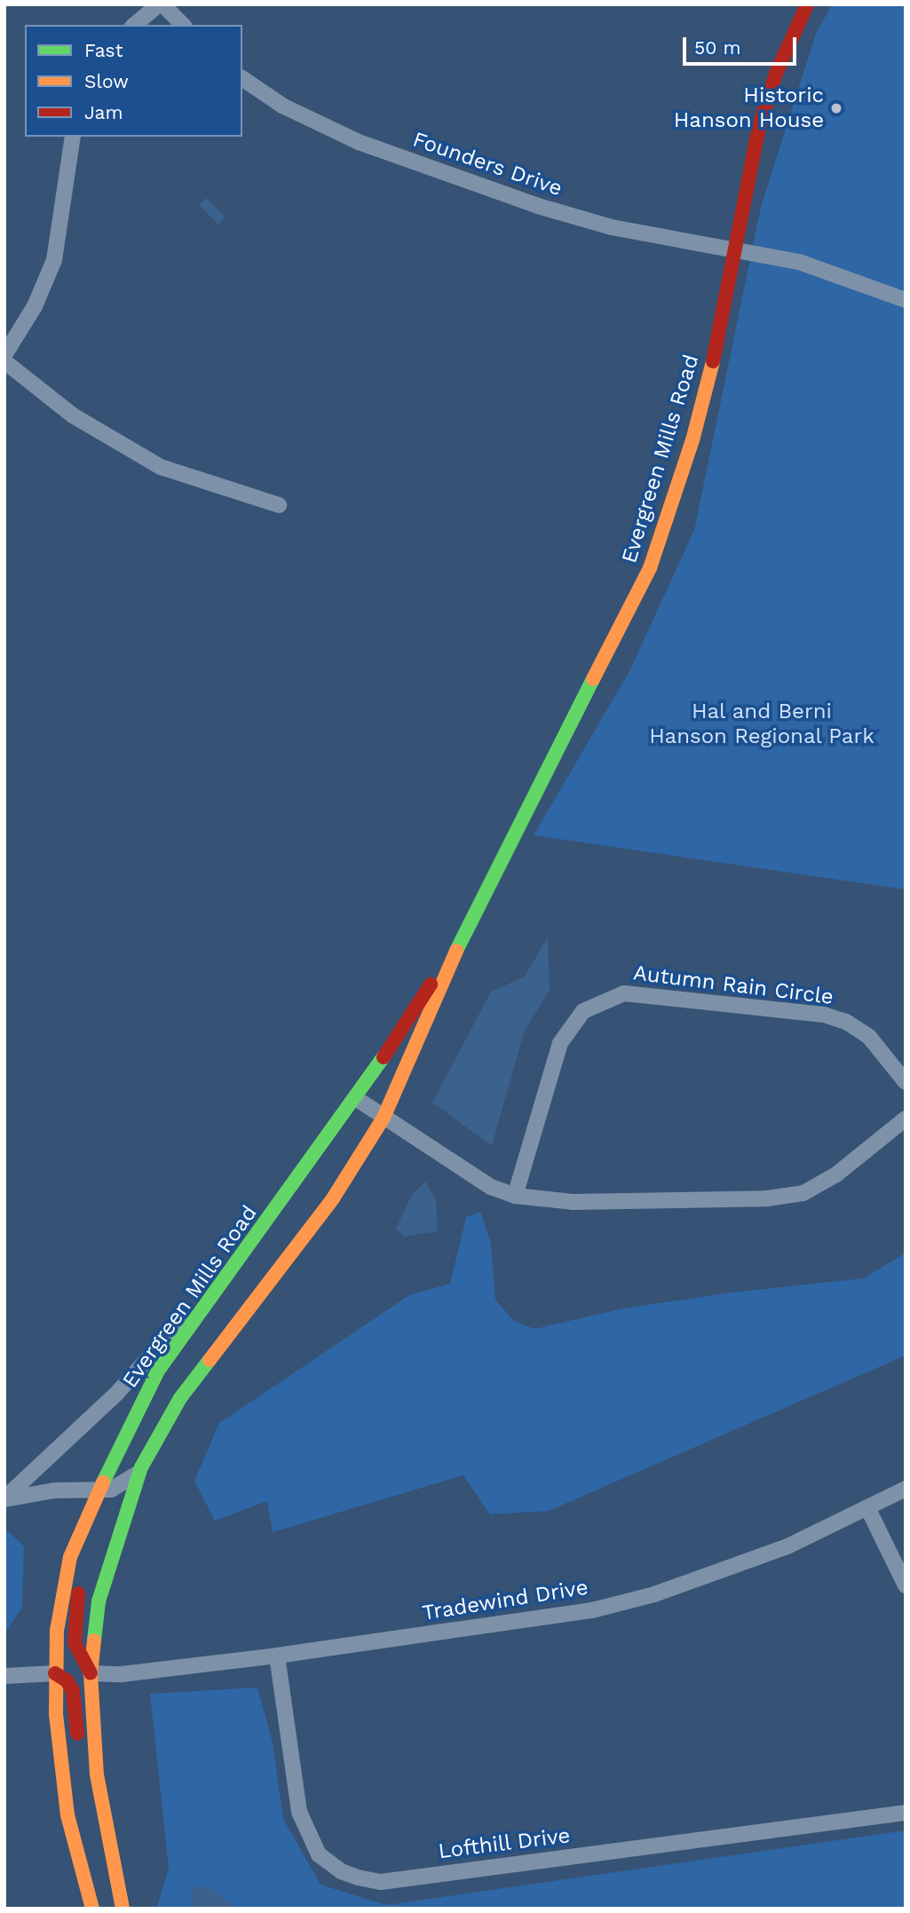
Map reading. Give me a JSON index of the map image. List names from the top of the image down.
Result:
{
  "streets": {
    "main road": ["Evergreen Mills Road"],
    "street": [
      "Founders Drive",
      "Autumn Rain Circle",
      "Tradewind Drive",
      "Lofthill Drive"
    ]
  },
  "crossings": [
    ["Founders Drive", "Evergreen Mills Road"],
    ["Evergreen Mills Road", "Tradewind Drive"],
    ["Tradewind Drive", "Lofthill Drive"]
  ],
  "parks": ["Hal and Berni Hanson Regional Park"],
  "places": ["Historic Hanson House"],
  "legend": ["Fast", "Slow", "Jam"],
  "scale_bar": "50 m"
}
